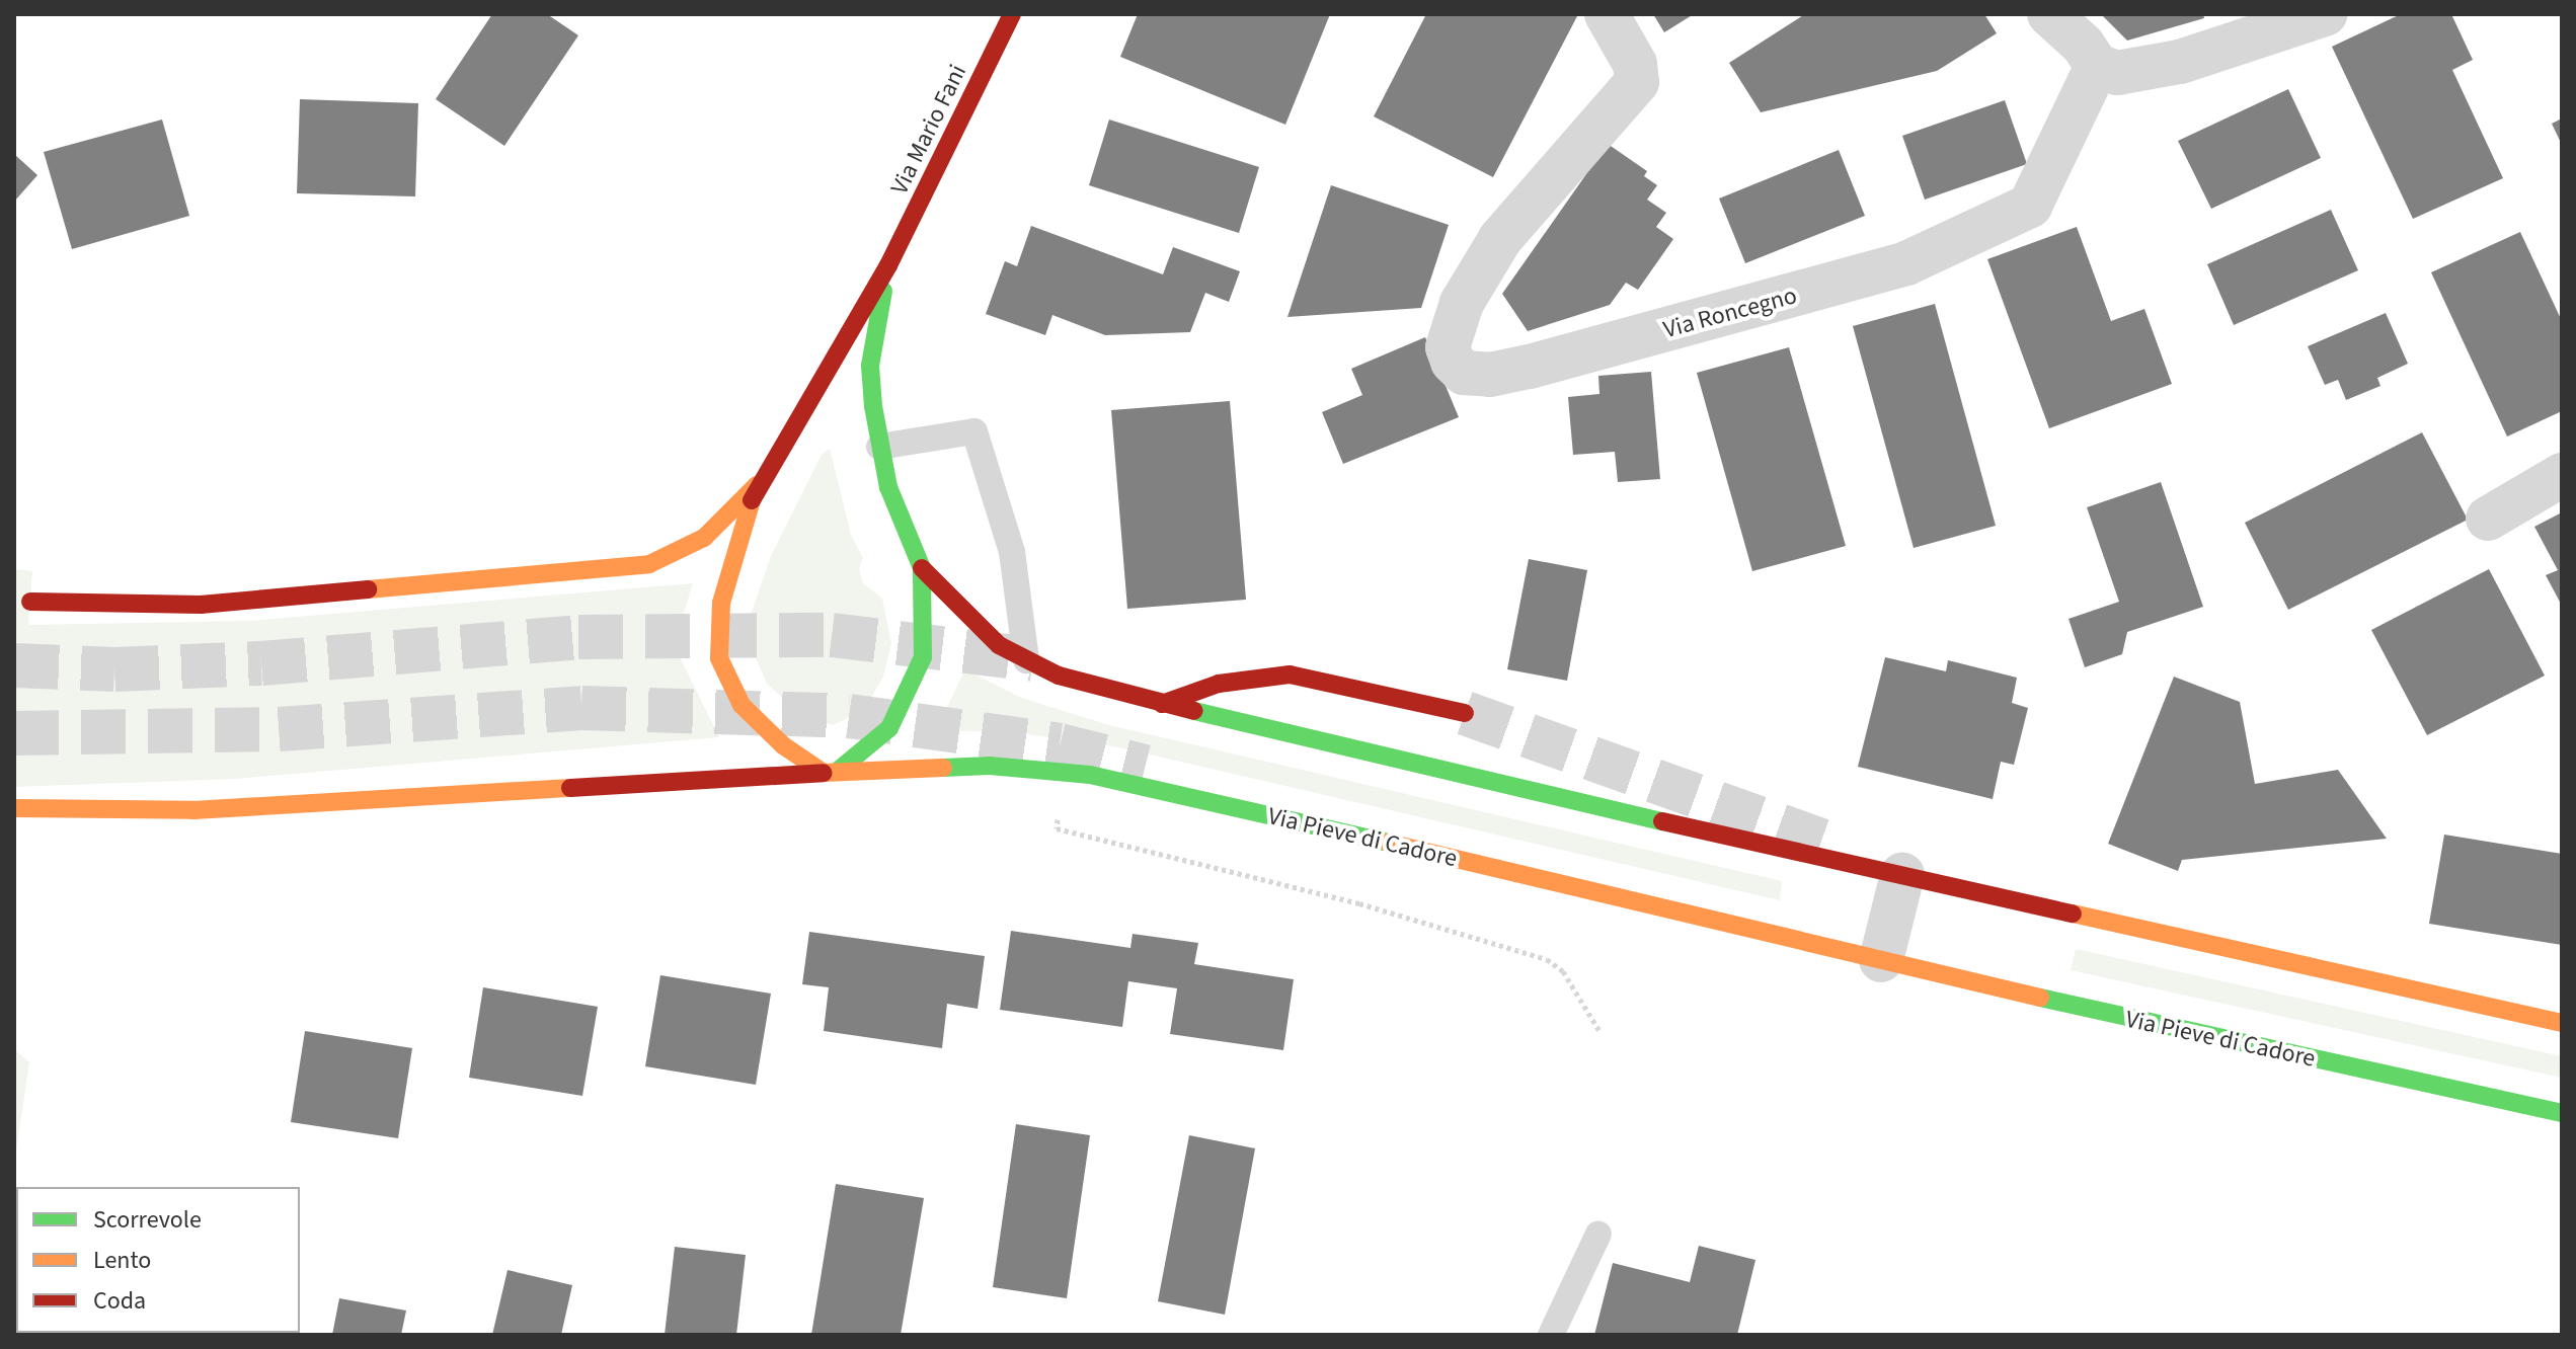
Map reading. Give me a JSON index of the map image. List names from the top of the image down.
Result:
{
  "streets": {
    "main road": ["Via Mario Fani", "Via Pieve di Cadore"],
    "street": ["Via Roncegno"]
  },
  "legend": ["Scorrevole", "Lento", "Coda"]
}
